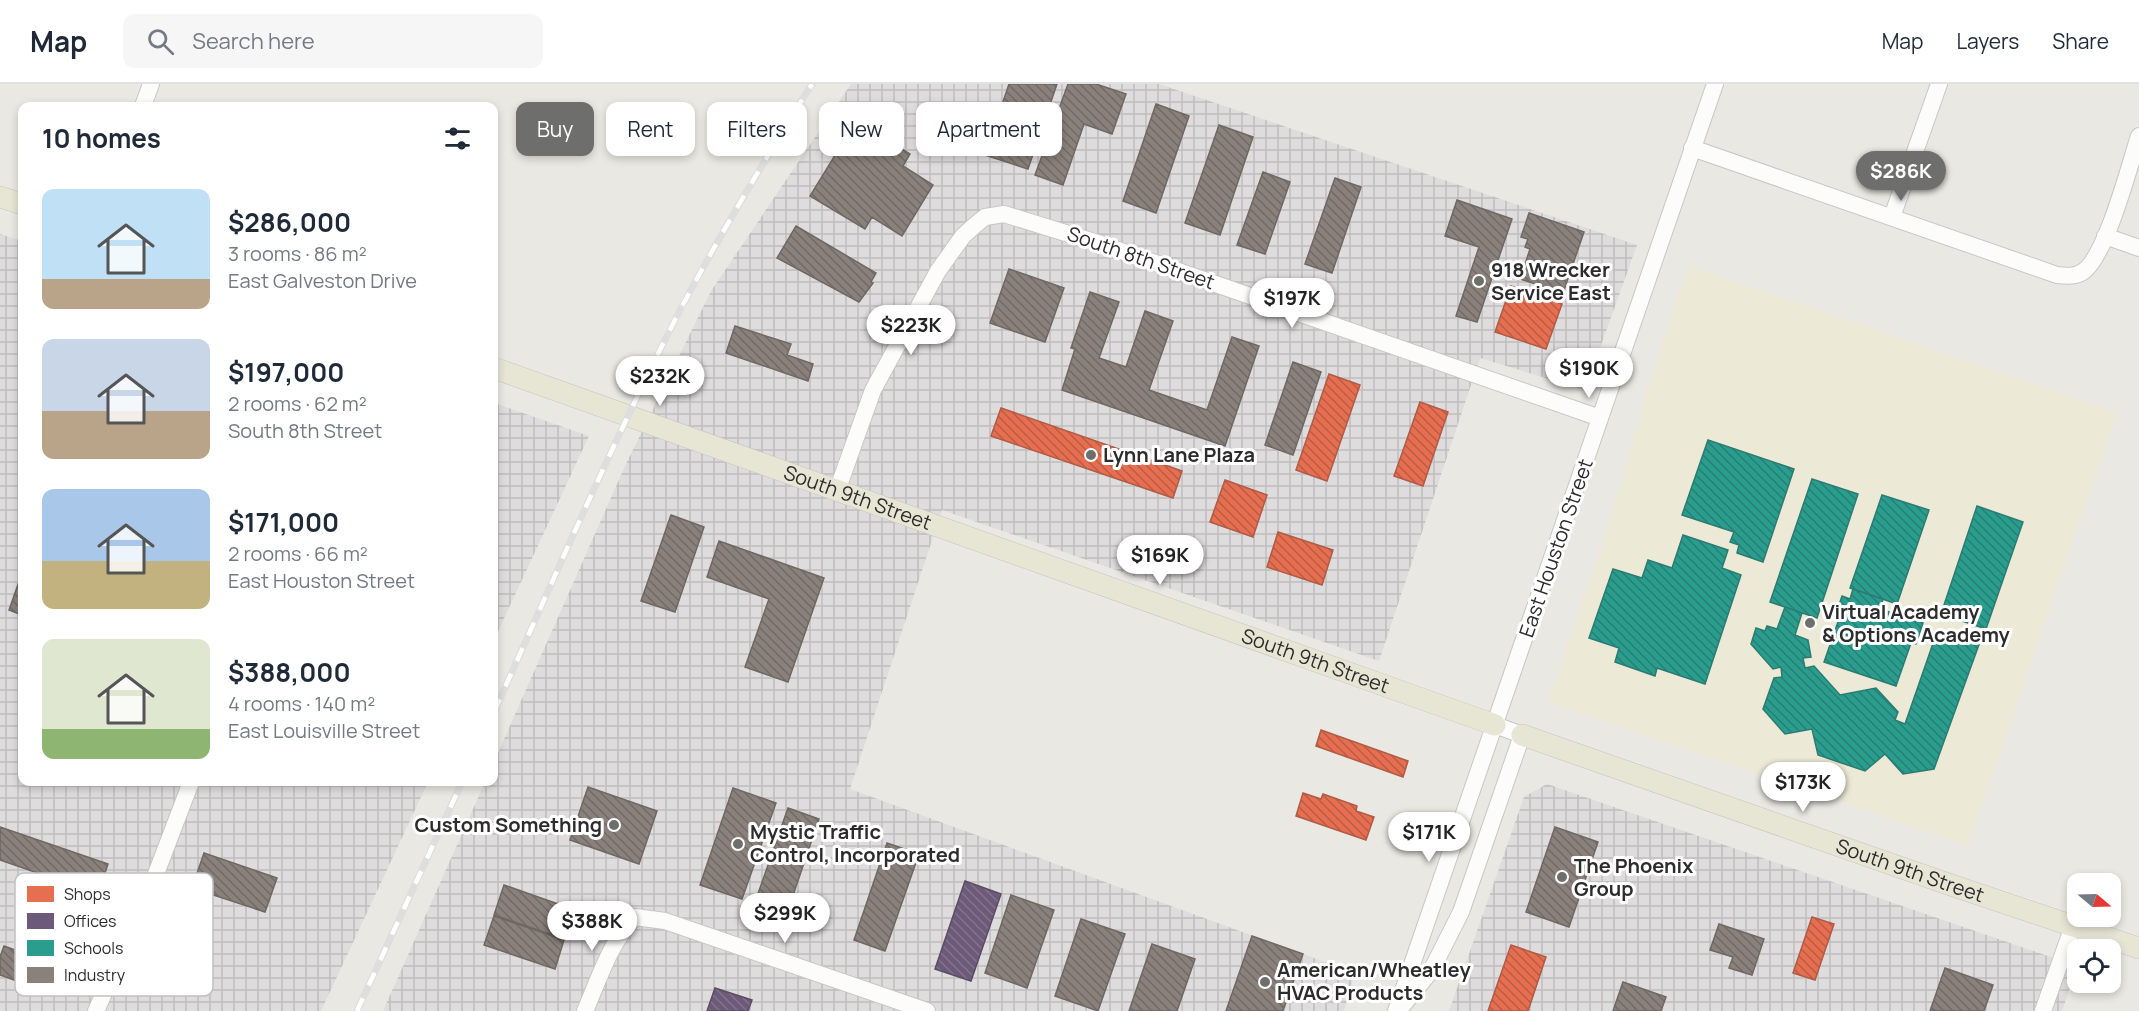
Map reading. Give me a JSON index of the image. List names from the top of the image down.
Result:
{
  "streets": {
    "main road": ["South 9th Street"],
    "street": ["South 8th Street", "East Houston Street"]
  },
  "crossings": [
    ["South 8th Street", "South 9th Street"],
    ["South 8th Street", "East Houston Street"],
    ["South 9th Street", "East Houston Street"]
  ],
  "places": [
    "918 Wrecker Service East",
    "Lynn Lane Plaza",
    "Virtual Academy & Options Academy",
    "Custom Something",
    "Mystic Traffic Control, Incorporated",
    "The Phoenix Group",
    "American/Wheatley HVAC Products"
  ],
  "legend": [
    "Shops",
    "Offices",
    "Schools",
    "Industry"
  ],
  "north": "right",
  "page": {
    "header": "Map",
    "search": "Search here",
    "nav": ["Map", "Layers", "Share"],
    "chip": [
      "Buy",
      "Rent",
      "Filters",
      "New",
      "Apartment"
    ],
    "heading": "10 homes",
    "price": [
      "$286K",
      "$197K",
      "$223K",
      "$190K",
      "$232K",
      "$169K",
      "$173K",
      "$171K",
      "$299K",
      "$388K"
    ],
    "list": [
      {
        "name": "$286,000",
        "note": "3 rooms · 86 m² · East Galveston Drive"
      },
      {
        "name": "$197,000",
        "note": "2 rooms · 62 m² · South 8th Street"
      },
      {
        "name": "$171,000",
        "note": "2 rooms · 66 m² · East Houston Street"
      },
      {
        "name": "$388,000",
        "note": "4 rooms · 140 m² · East Louisville Street"
      }
    ]
  }
}
